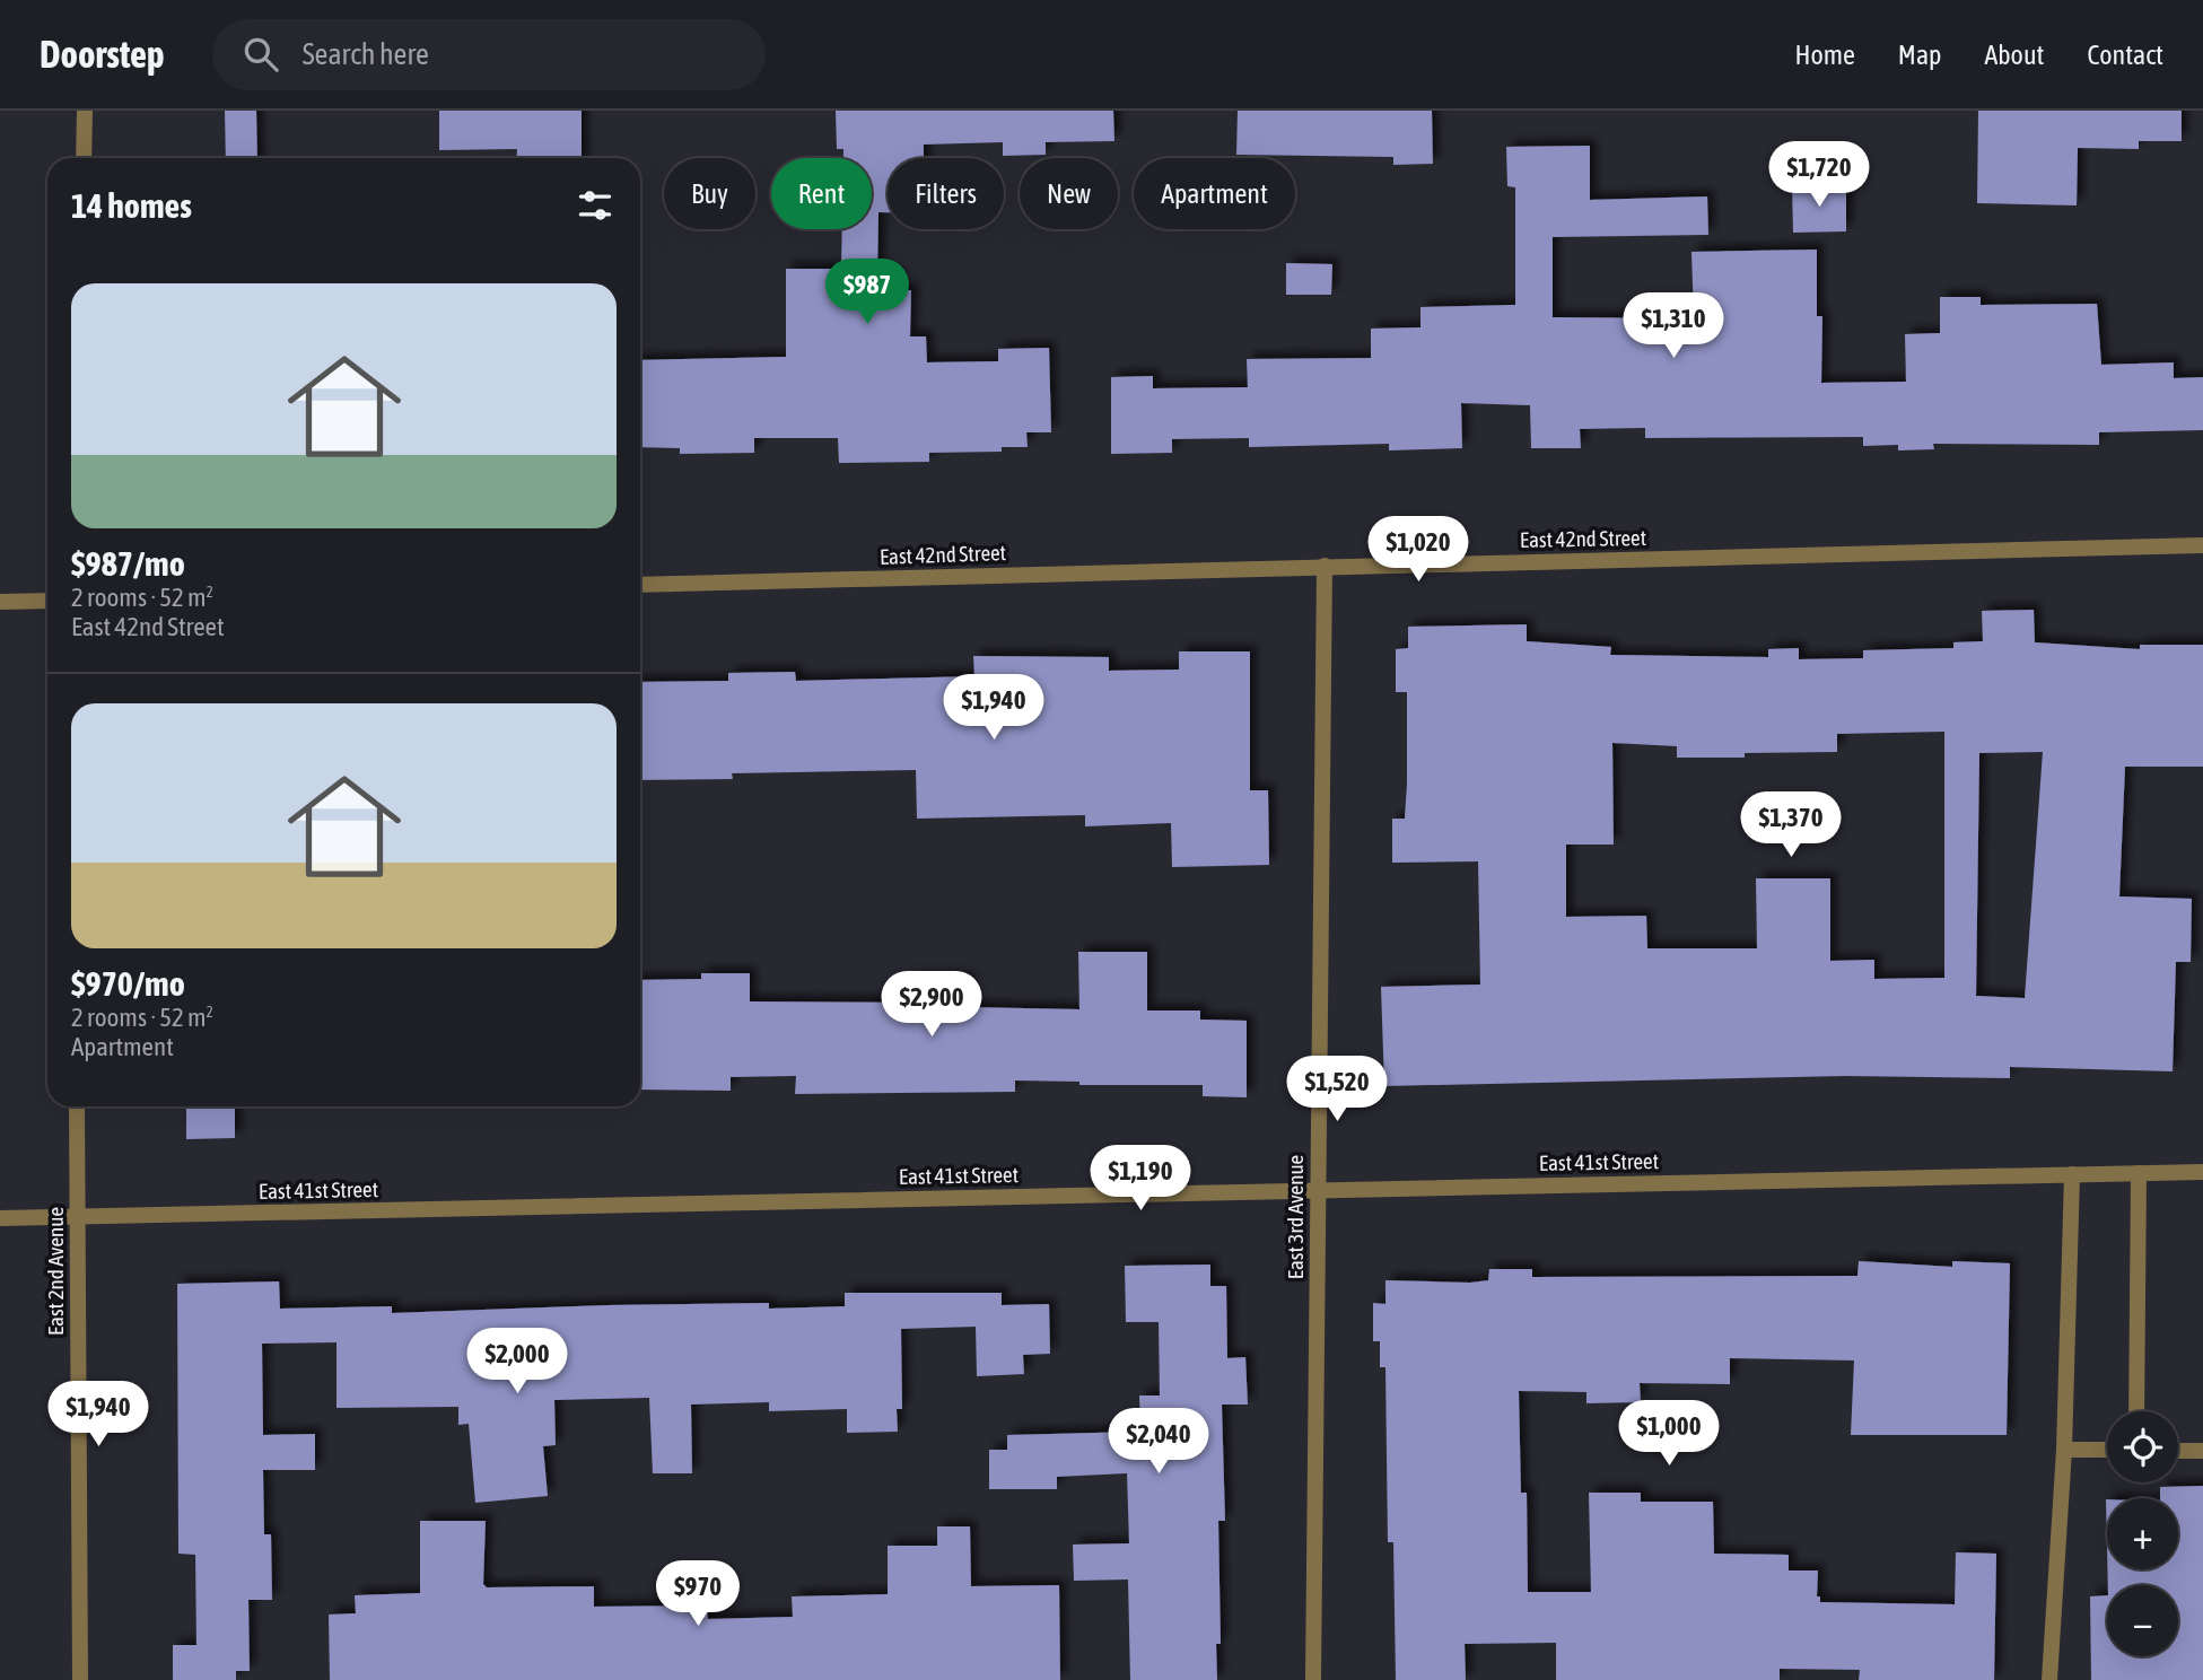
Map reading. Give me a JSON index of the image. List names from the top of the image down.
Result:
{
  "streets": {
    "street": [
      "East 42nd Street",
      "East 41st Street",
      "East 3rd Avenue",
      "East 2nd Avenue"
    ]
  },
  "crossings": [
    ["East 42nd Street", "East 3rd Avenue"],
    ["East 41st Street", "East 3rd Avenue"],
    ["East 41st Street", "East 2nd Avenue"]
  ],
  "page": {
    "header": "Doorstep",
    "search": "Search here",
    "nav": [
      "Home",
      "Map",
      "About",
      "Contact"
    ],
    "price": [
      "$1,720",
      "$987",
      "$1,310",
      "$1,020",
      "$1,940",
      "$1,370",
      "$2,900",
      "$1,520",
      "$1,190",
      "$2,000",
      "$1,940",
      "$1,000",
      "$2,040",
      "$970"
    ],
    "chip": [
      "Buy",
      "Rent",
      "Filters",
      "New",
      "Apartment"
    ],
    "heading": "14 homes",
    "list": [
      {
        "name": "$987/mo",
        "note": "2 rooms · 52 m² · East 42nd Street"
      },
      {
        "name": "$970/mo",
        "note": "2 rooms · 52 m² · Apartment"
      }
    ],
    "map_buttons": ["+", "−"]
  }
}
